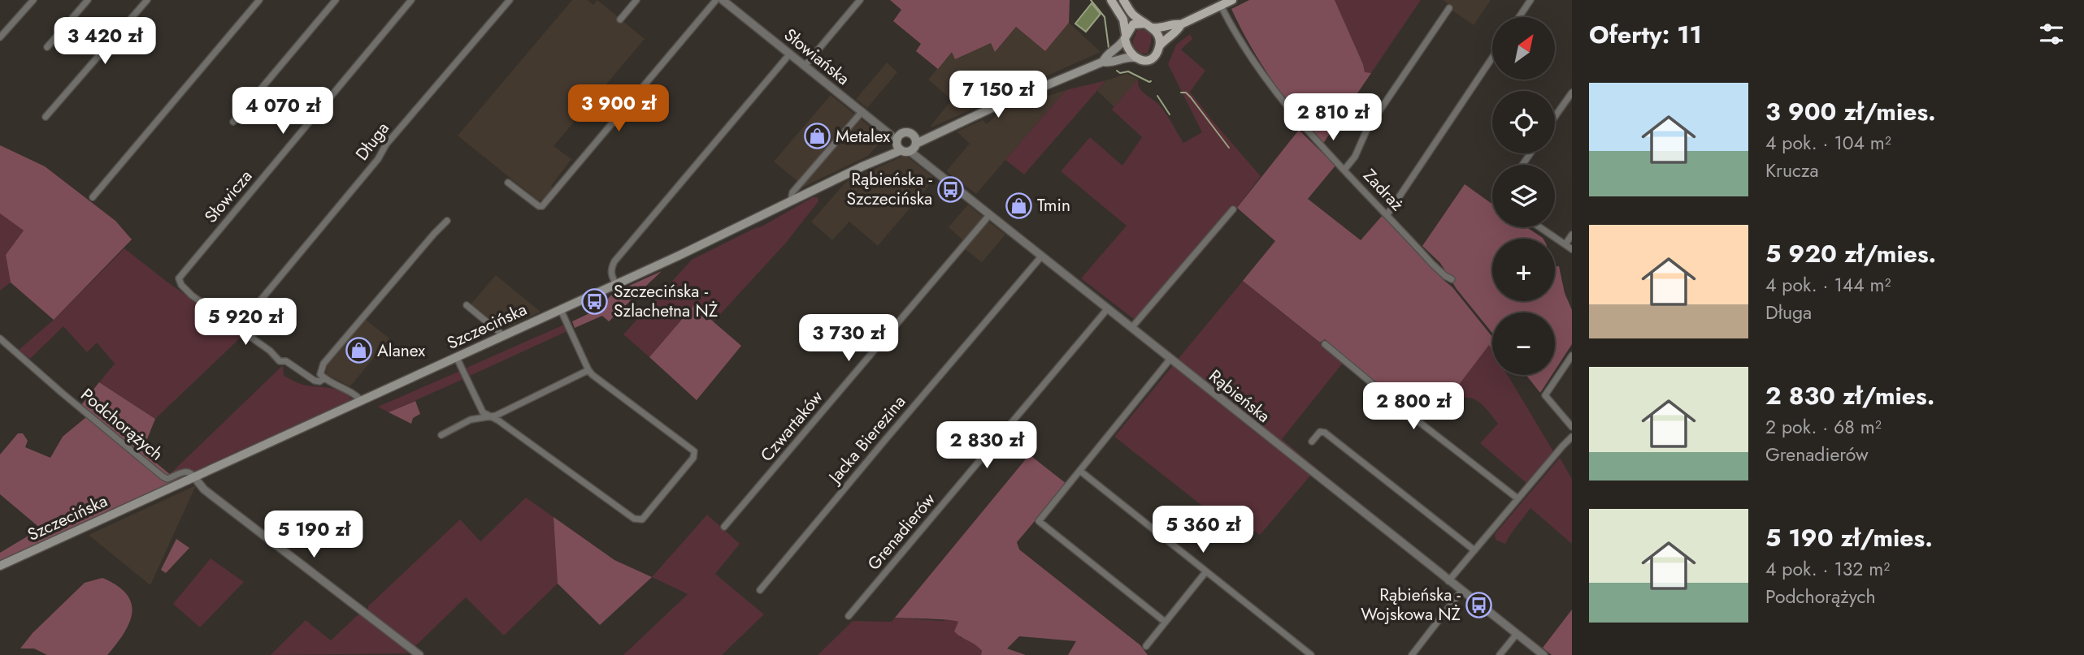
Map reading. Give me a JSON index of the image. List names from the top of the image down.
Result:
{
  "streets": {
    "main road": ["Szczecińska"],
    "street": [
      "Słowiańska",
      "Długa",
      "Zadraż",
      "Słowicza",
      "Rąbieńska",
      "Podchorążych",
      "Czwartaków",
      "Jacka Bierezina",
      "Grenadierów"
    ]
  },
  "crossings": [
    ["Słowiańska", "Szczecińska"],
    ["Słowiańska", "Rąbieńska"],
    ["Długa", "Słowicza"],
    ["Szczecińska", "Rąbieńska"],
    ["Szczecińska", "Podchorążych"],
    ["Rąbieńska", "Czwartaków"],
    ["Rąbieńska", "Jacka Bierezina"],
    ["Rąbieńska", "Grenadierów"]
  ],
  "places": {
    "shop": ["Metalex", "Tmin", "Alanex"],
    "bus stop": ["Rąbieńska - Szczecińska", "Szczecińska - Szlachetna NŻ", "Rąbieńska - Wojskowa NŻ"]
  },
  "north": "top right",
  "page": {
    "heading": "Oferty: 11",
    "map_buttons": ["+", "−"],
    "price": [
      "3 420 zł",
      "7 150 zł",
      "3 900 zł",
      "4 070 zł",
      "2 810 zł",
      "5 920 zł",
      "3 730 zł",
      "2 800 zł",
      "2 830 zł",
      "5 360 zł",
      "5 190 zł"
    ],
    "list": [
      {
        "name": "3 900 zł/mies.",
        "note": "4 pok. · 104 m² · Krucza"
      },
      {
        "name": "5 920 zł/mies.",
        "note": "4 pok. · 144 m² · Długa"
      },
      {
        "name": "2 830 zł/mies.",
        "note": "2 pok. · 68 m² · Grenadierów"
      },
      {
        "name": "5 190 zł/mies.",
        "note": "4 pok. · 132 m² · Podchorążych"
      }
    ]
  }
}
